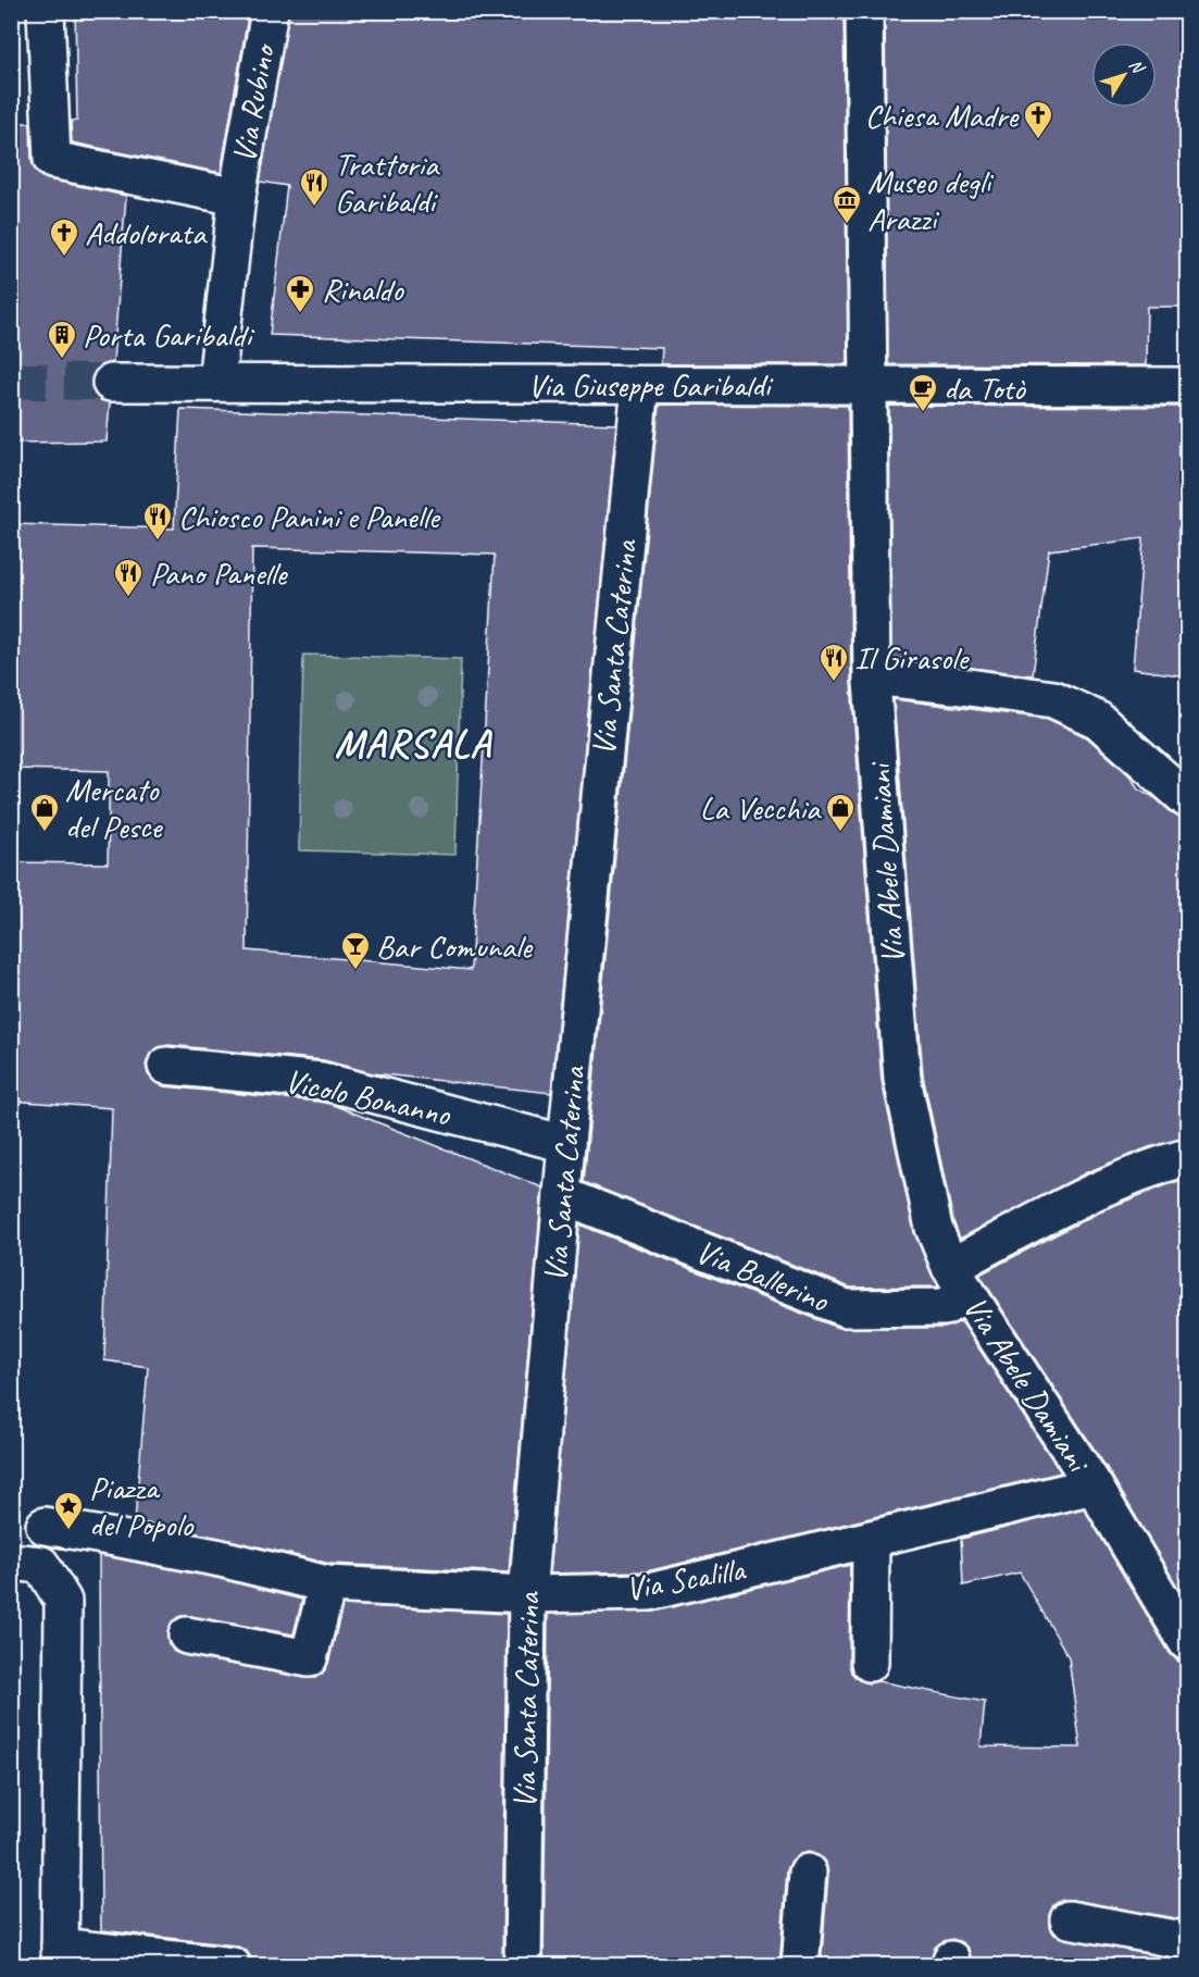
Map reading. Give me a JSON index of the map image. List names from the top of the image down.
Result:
{
  "streets": {
    "street": [
      "Via Rubino",
      "Via Giuseppe Garibaldi",
      "Via Santa Caterina",
      "Via Abele Damiani",
      "Vicolo Bonanno",
      "Via Ballerino",
      "Via Scalilla"
    ]
  },
  "crossings": [
    ["Via Rubino", "Via Giuseppe Garibaldi"],
    ["Via Giuseppe Garibaldi", "Via Santa Caterina"],
    ["Via Giuseppe Garibaldi", "Via Abele Damiani"],
    ["Via Santa Caterina", "Vicolo Bonanno"],
    ["Via Santa Caterina", "Via Ballerino"],
    ["Via Santa Caterina", "Via Scalilla"],
    ["Via Abele Damiani", "Via Ballerino"],
    ["Via Abele Damiani", "Via Scalilla"]
  ],
  "districts": ["MARSALA"],
  "places": {
    "church": ["Chiesa Madre", "Addolorata"],
    "restaurant": [
      "Trattoria Garibaldi",
      "Chiosco Panini e Panelle",
      "Pano Panelle",
      "Il Girasole"
    ],
    "museum": ["Museo degli Arazzi"],
    "pharmacy": ["Rinaldo"],
    "building": ["Porta Garibaldi"],
    "cafe": ["da Totò"],
    "shop": ["Mercato del Pesce", "La Vecchia"],
    "bar": ["Bar Comunale"],
    "place": ["Piazza del Popolo"]
  },
  "north": "top right"
}
